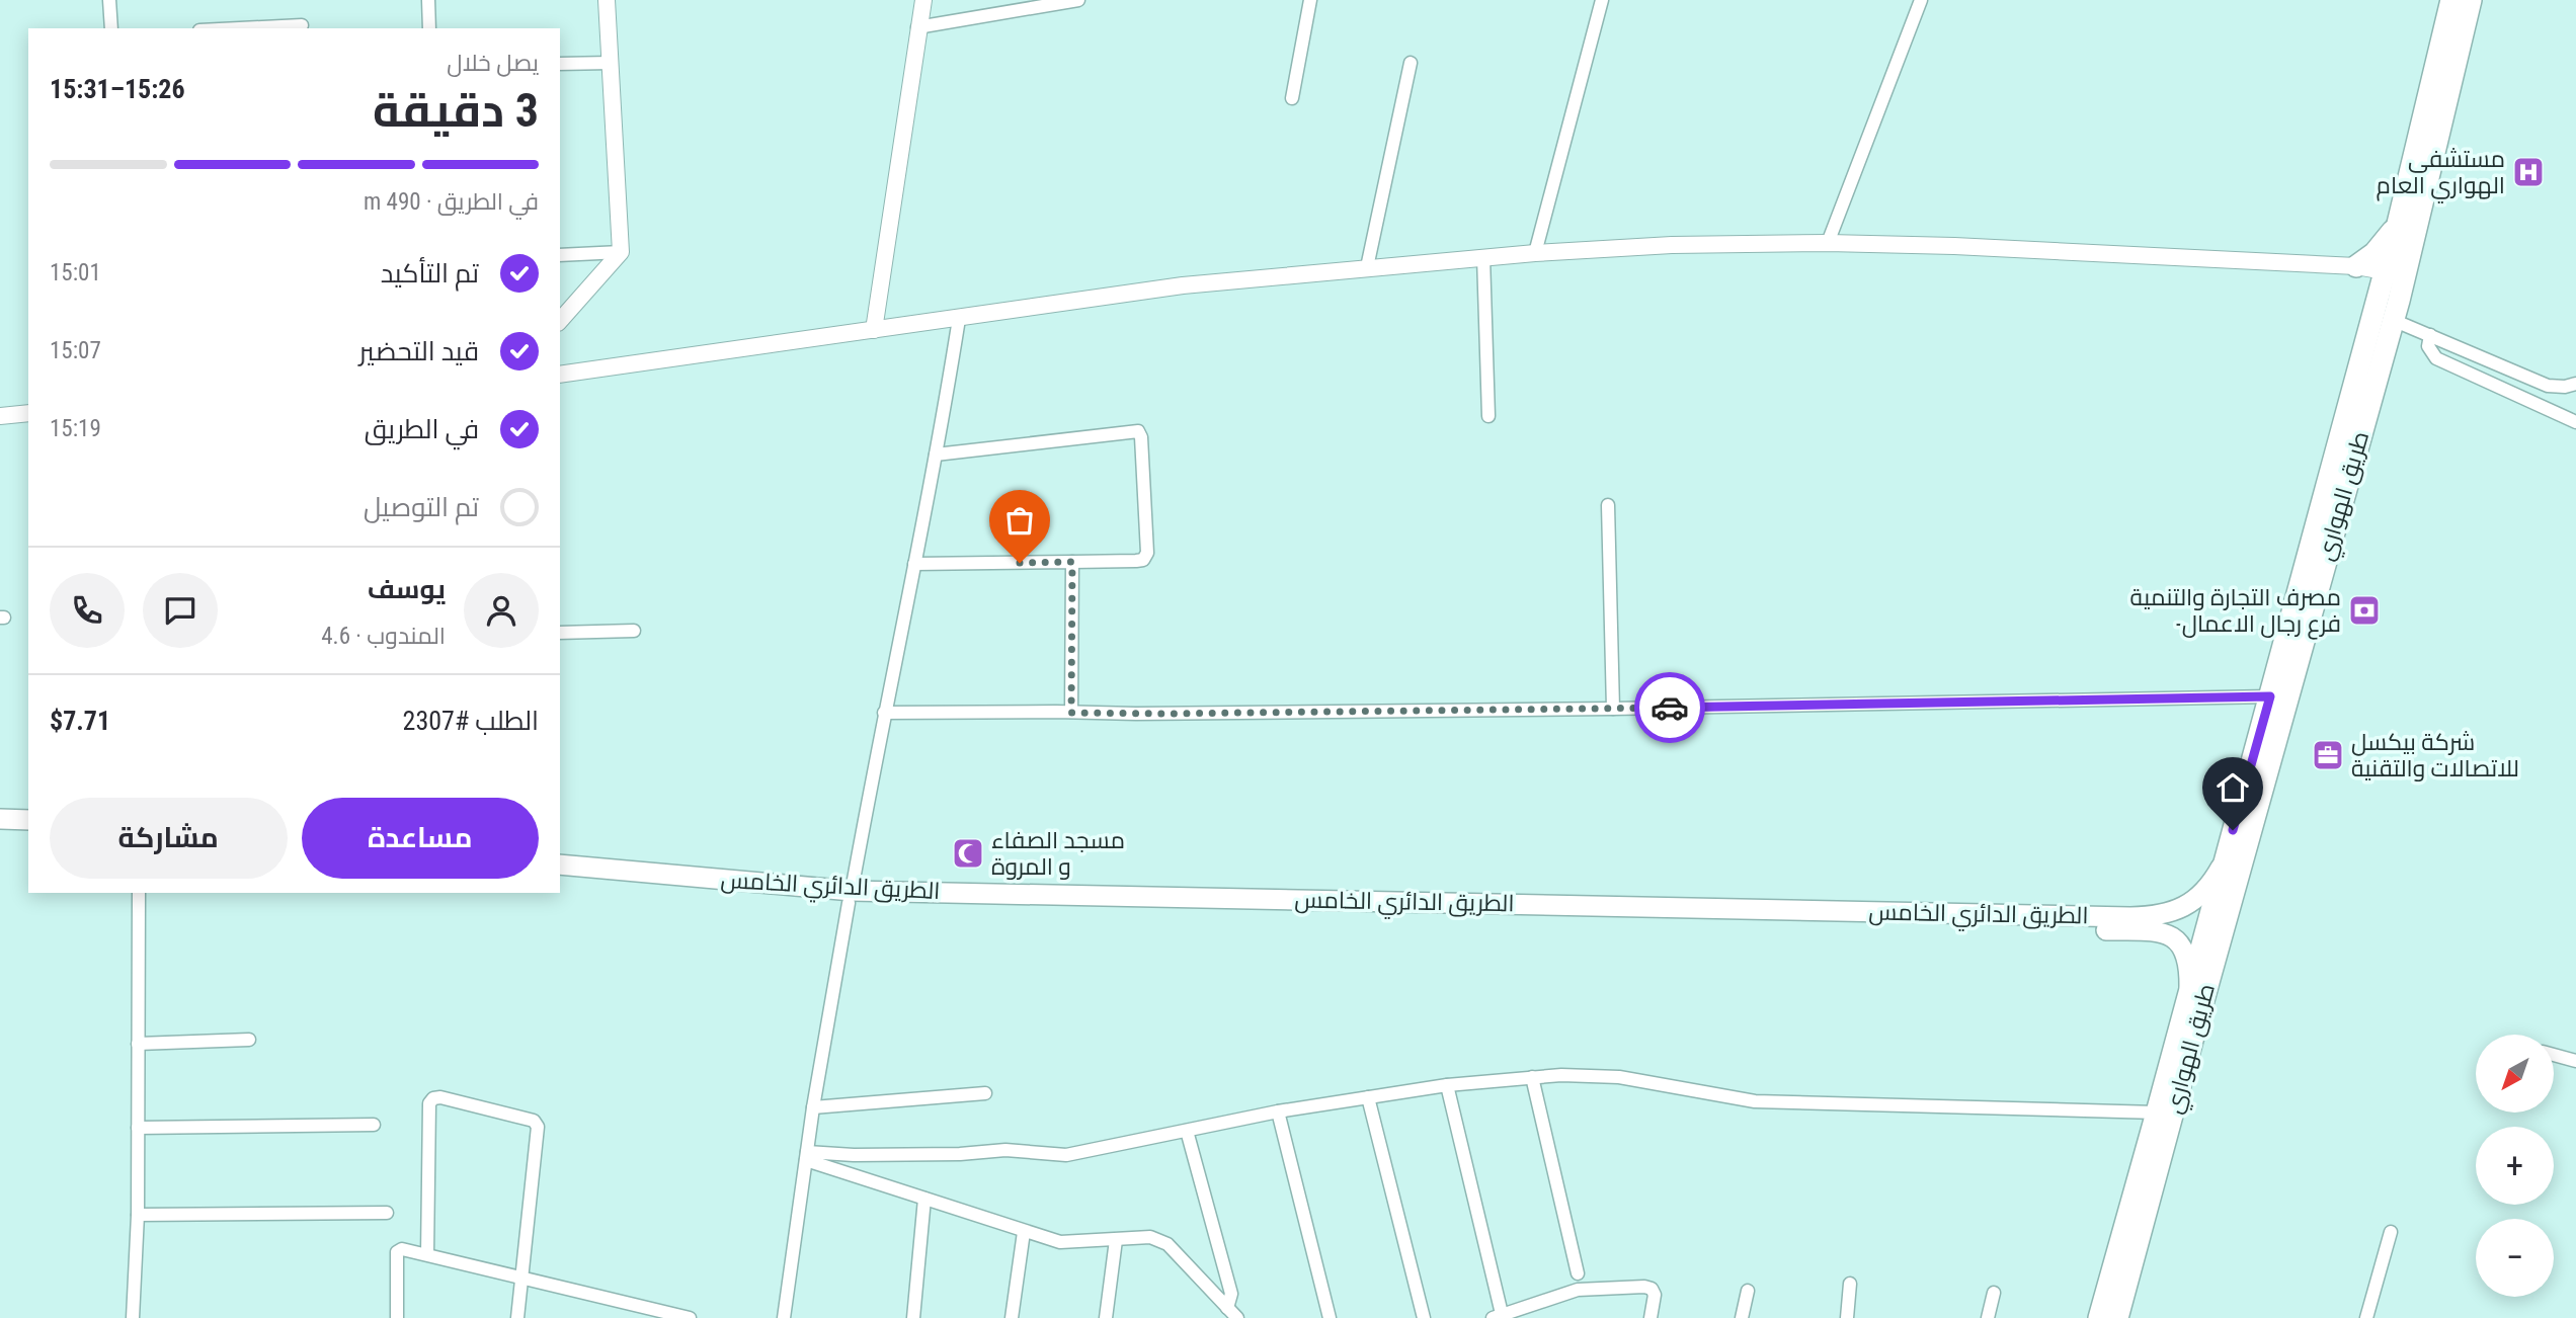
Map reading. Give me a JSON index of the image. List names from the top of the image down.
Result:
{
  "streets": {
    "highway": ["طريق الهواري"],
    "main road": ["الطريق الدائري الخامس"]
  },
  "crossings": [
    ["طريق الهواري", "الطريق الدائري الخامس"]
  ],
  "places": {
    "hospital": ["مستشفي الهواري العام"],
    "bank": ["مصرف التجارة والتنمية -فرع رجال الاعمال"],
    "office": ["شركة بيكسل للاتصالات والتقنية"],
    "mosque": ["مسجد الصفاء و المروة"]
  },
  "north": "bottom left",
  "page": {
    "heading": ["3 دقيقة", "يصل خلال", "15:26–15:31"],
    "panel": [
      "يوسف",
      "المندوب · 4.6",
      "الطلب #2307",
      "$7.71"
    ],
    "bar": "في الطريق · 490 m",
    "list": [
      ["تم التأكيد", "15:01"],
      ["قيد التحضير", "15:07"],
      ["في الطريق", "15:19"],
      "تم التوصيل"
    ],
    "buttons": ["مساعدة", "مشاركة"],
    "map_buttons": ["+", "−"]
  }
}
